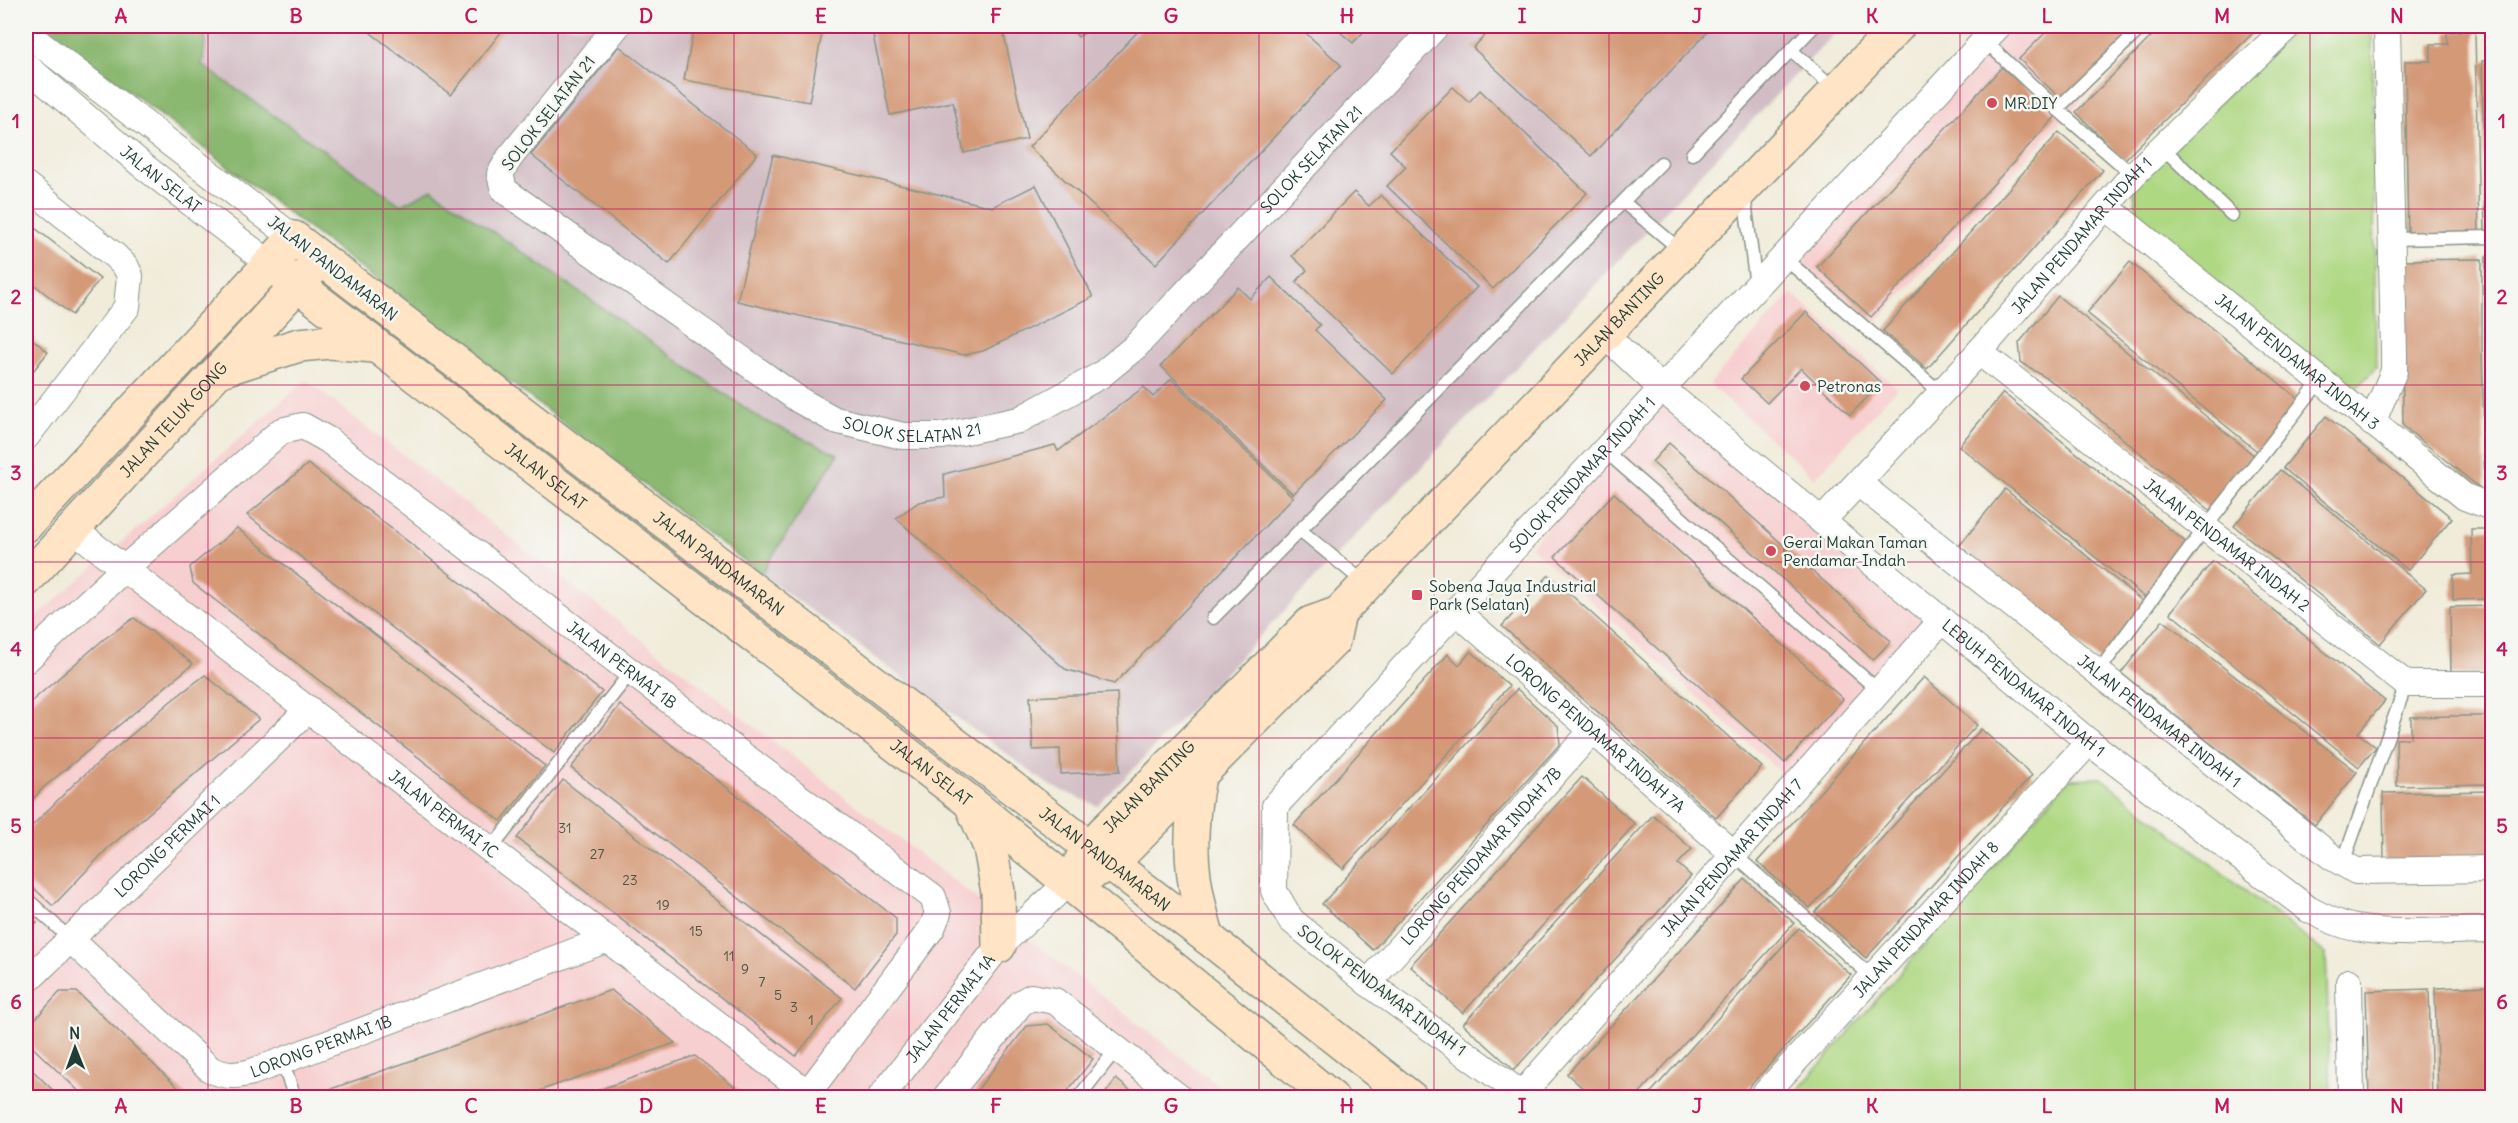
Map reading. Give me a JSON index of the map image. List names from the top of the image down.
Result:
{
  "streets": {
    "main road": [
      "JALAN SELAT",
      "JALAN PANDAMARAN",
      "JALAN BANTING",
      "JALAN TELUK GONG"
    ],
    "street": [
      "SOLOK SELATAN 21",
      "JALAN PENDAMAR INDAH 1",
      "JALAN PENDAMAR INDAH 3",
      "SOLOK PENDAMAR INDAH 1",
      "JALAN PENDAMAR INDAH 2",
      "JALAN PERMAI 1B",
      "LEBUH PENDAMAR INDAH 1",
      "LORONG PENDAMAR INDAH 7A",
      "JALAN PERMAI 1C",
      "LORONG PERMAI 1",
      "LORONG PENDAMAR INDAH 7B",
      "JALAN PENDAMAR INDAH 7",
      "JALAN PENDAMAR INDAH 8",
      "JALAN PERMAI 1A",
      "LORONG PERMAI 1B"
    ]
  },
  "crossings": [
    ["JALAN SELAT", "JALAN BANTING"],
    ["JALAN SELAT", "JALAN TELUK GONG"],
    ["JALAN SELAT", "JALAN PERMAI 1A"],
    ["JALAN PENDAMAR INDAH 1", "JALAN PENDAMAR INDAH 3"],
    ["JALAN PENDAMAR INDAH 1", "JALAN PENDAMAR INDAH 2"],
    ["JALAN PENDAMAR INDAH 1", "LEBUH PENDAMAR INDAH 1"],
    ["JALAN PANDAMARAN", "JALAN BANTING"],
    ["JALAN PANDAMARAN", "JALAN TELUK GONG"],
    ["JALAN BANTING", "LEBUH PENDAMAR INDAH 1"],
    ["JALAN BANTING", "JALAN PERMAI 1A"],
    ["JALAN TELUK GONG", "JALAN PERMAI 1C"],
    ["SOLOK PENDAMAR INDAH 1", "LEBUH PENDAMAR INDAH 1"],
    ["SOLOK PENDAMAR INDAH 1", "LORONG PENDAMAR INDAH 7A"],
    ["SOLOK PENDAMAR INDAH 1", "LORONG PENDAMAR INDAH 7B"],
    ["SOLOK PENDAMAR INDAH 1", "JALAN PENDAMAR INDAH 7"],
    ["JALAN PERMAI 1B", "JALAN PERMAI 1C"],
    ["LEBUH PENDAMAR INDAH 1", "JALAN PENDAMAR INDAH 7"],
    ["LEBUH PENDAMAR INDAH 1", "JALAN PENDAMAR INDAH 8"],
    ["LORONG PENDAMAR INDAH 7A", "LORONG PENDAMAR INDAH 7B"],
    ["LORONG PENDAMAR INDAH 7A", "JALAN PENDAMAR INDAH 7"],
    ["JALAN PERMAI 1C", "LORONG PERMAI 1"],
    ["JALAN PERMAI 1C", "LORONG PERMAI 1B"],
    ["LORONG PERMAI 1", "LORONG PERMAI 1B"]
  ],
  "places": {
    "other": ["MR.DIY", "Petronas", "Gerai Makan Taman Pendamar Indah"],
    "transit": ["Sobena Jaya Industrial Park (Selatan)"]
  },
  "house_numbers": [
    "31",
    "27",
    "23",
    "19",
    "15",
    "11",
    "9",
    "7",
    "5",
    "3",
    "1"
  ],
  "north": "top",
  "grid": {
    "columns": [
      "A",
      "B",
      "C",
      "D",
      "E",
      "F",
      "G",
      "H",
      "I",
      "J",
      "K",
      "L",
      "M",
      "N"
    ],
    "rows": [
      "1",
      "2",
      "3",
      "4",
      "5",
      "6"
    ]
  }
}
